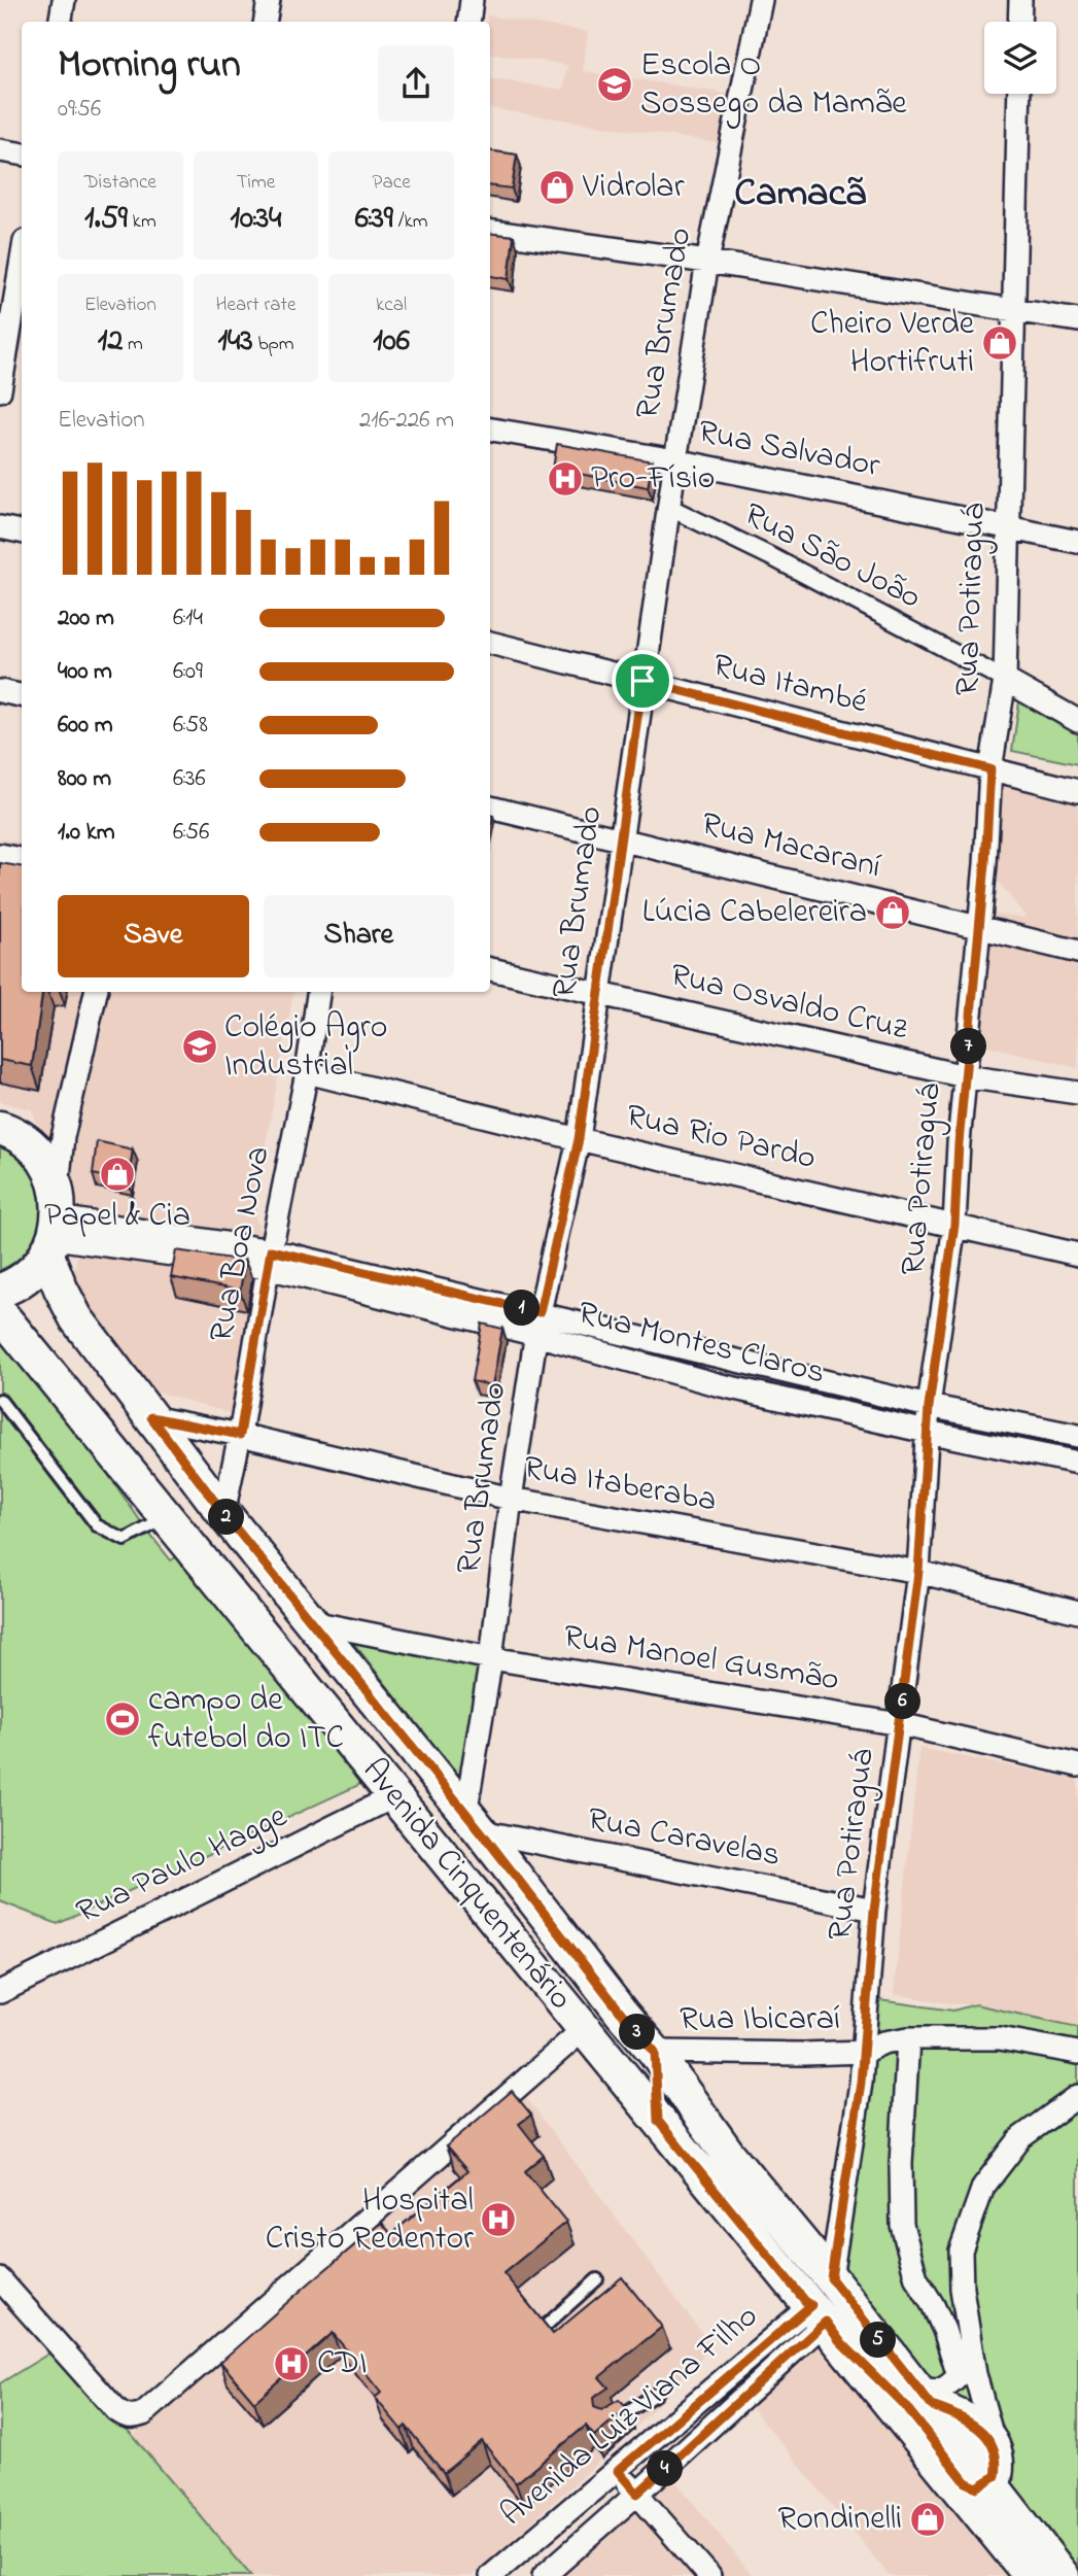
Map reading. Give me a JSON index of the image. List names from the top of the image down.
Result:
{
  "streets": {
    "main road": ["Avenida Cinquentenário"],
    "street": [
      "Rua Brumado",
      "Rua Salvador",
      "Rua São João",
      "Rua Potiraguá",
      "Rua Itambé",
      "Rua Macaraní",
      "Rua Osvaldo Cruz",
      "Rua Rio Pardo",
      "Rua Boa Nova",
      "Rua Montes Claros",
      "Rua Itaberaba",
      "Rua Manoel Gusmão",
      "Rua Caravelas",
      "Rua Paulo Hagge",
      "Rua Ibicaraí",
      "Avenida Luiz Viana Filho"
    ]
  },
  "crossings": [
    ["Rua Brumado", "Rua Salvador"],
    ["Rua Brumado", "Rua São João"],
    ["Rua Brumado", "Rua Itambé"],
    ["Rua Brumado", "Rua Macaraní"],
    ["Rua Brumado", "Rua Osvaldo Cruz"],
    ["Rua Brumado", "Rua Rio Pardo"],
    ["Rua Brumado", "Rua Montes Claros"],
    ["Rua Brumado", "Rua Itaberaba"],
    ["Rua Brumado", "Rua Manoel Gusmão"],
    ["Rua Brumado", "Rua Caravelas"],
    ["Rua Brumado", "Avenida Cinquentenário"],
    ["Rua Salvador", "Rua Potiraguá"],
    ["Rua São João", "Rua Potiraguá"],
    ["Rua Potiraguá", "Rua Itambé"],
    ["Rua Potiraguá", "Rua Macaraní"],
    ["Rua Potiraguá", "Rua Osvaldo Cruz"],
    ["Rua Potiraguá", "Rua Rio Pardo"],
    ["Rua Potiraguá", "Rua Montes Claros"],
    ["Rua Potiraguá", "Rua Itaberaba"],
    ["Rua Potiraguá", "Rua Manoel Gusmão"],
    ["Rua Potiraguá", "Rua Caravelas"],
    ["Rua Potiraguá", "Avenida Cinquentenário"],
    ["Rua Potiraguá", "Rua Ibicaraí"],
    ["Rua Rio Pardo", "Rua Boa Nova"],
    ["Rua Boa Nova", "Rua Montes Claros"],
    ["Rua Boa Nova", "Rua Itaberaba"],
    ["Rua Boa Nova", "Avenida Cinquentenário"],
    ["Rua Montes Claros", "Avenida Cinquentenário"],
    ["Rua Itaberaba", "Avenida Cinquentenário"],
    ["Rua Manoel Gusmão", "Avenida Cinquentenário"],
    ["Rua Caravelas", "Avenida Cinquentenário"],
    ["Rua Paulo Hagge", "Avenida Cinquentenário"],
    ["Avenida Cinquentenário", "Rua Ibicaraí"],
    ["Avenida Cinquentenário", "Avenida Luiz Viana Filho"]
  ],
  "districts": ["Camacã"],
  "places": {
    "school or university": ["Escola O Sossego da Mamãe", "Colégio Agro Industrial"],
    "shop": [
      "Vidrolar",
      "Cheiro Verde Hortifruti",
      "Lúcia Cabelereira",
      "Papel & Cia",
      "Rondinelli"
    ],
    "hospital": ["Pro-Físio", "Hospital Cristo Redentor", "CDI"],
    "sports": ["campo de futebol do ITC"]
  },
  "page": {
    "heading": ["Morning run", "09:56"],
    "stats": [
      ["Distance", "1.59 km"],
      ["Time", "10:34"],
      ["Pace", "6:39 /km"],
      ["Elevation", "12 m"],
      ["Heart rate", "143 bpm"],
      ["kcal", "106"]
    ],
    "chart": ["Elevation", "216–226 m"],
    "list": [
      {
        "name": "200 m",
        "note": "6:14"
      },
      {
        "name": "400 m",
        "note": "6:09"
      },
      {
        "name": "600 m",
        "note": "6:58"
      },
      {
        "name": "800 m",
        "note": "6:36"
      },
      {
        "name": "1.0 km",
        "note": "6:56"
      }
    ],
    "buttons": ["Save", "Share"],
    "pins": [
      "7",
      "1",
      "2",
      "6",
      "3",
      "5",
      "4"
    ]
  }
}
